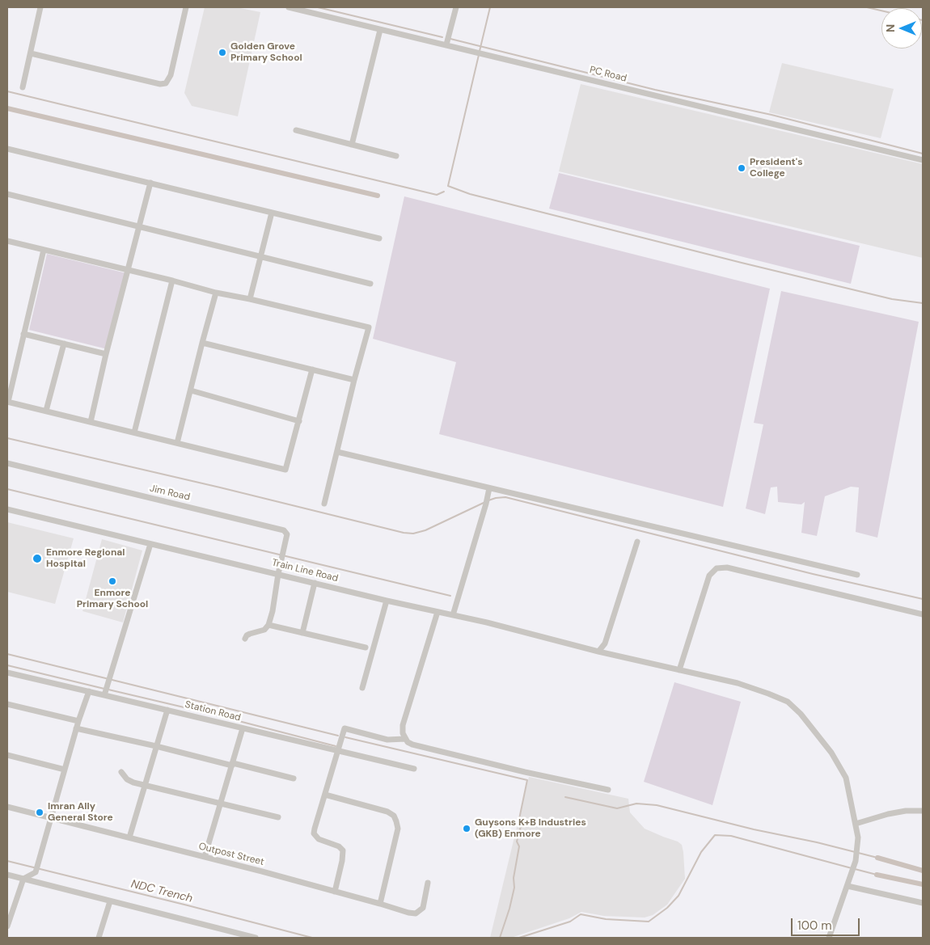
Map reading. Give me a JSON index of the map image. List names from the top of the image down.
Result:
{
  "streets": {
    "street": [
      "PC Road",
      "Jim Road",
      "Train Line Road",
      "Station Road",
      "Outpost Street"
    ]
  },
  "crossings": [
    ["Jim Road", "Train Line Road"]
  ],
  "water": ["NDC Trench"],
  "places": [
    "Golden Grove Primary School",
    "President's College",
    "Enmore Regional Hospital",
    "Enmore Primary School",
    "Imran Ally General Store",
    "Guysons K+B Industries (GKB) Enmore"
  ],
  "scale_bar": "100 m",
  "north": "left"
}
